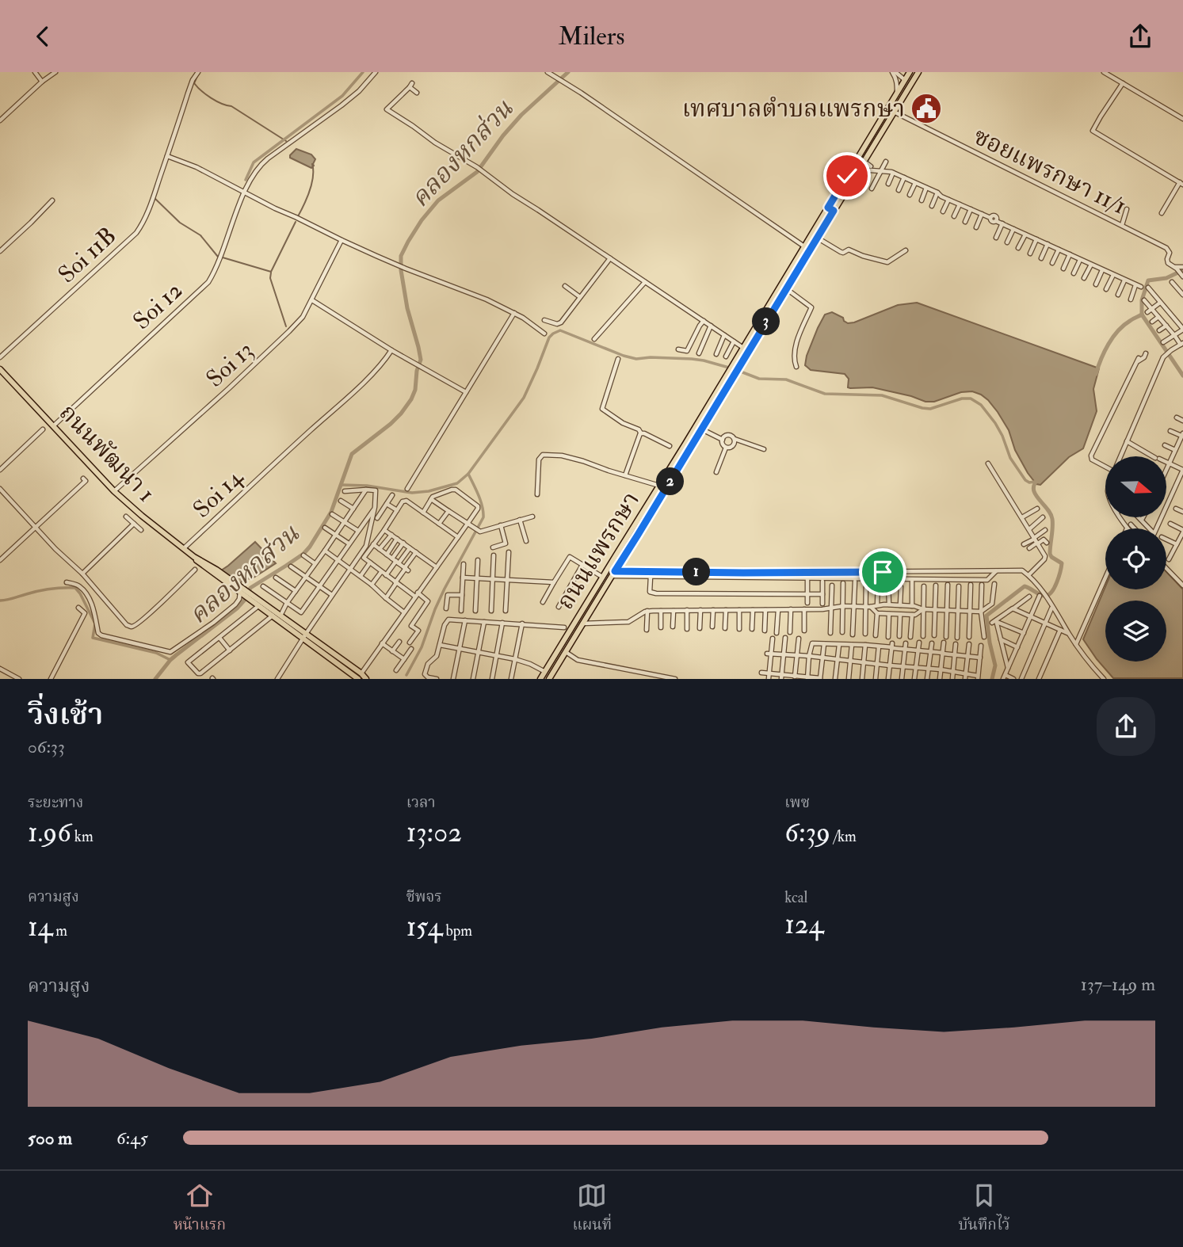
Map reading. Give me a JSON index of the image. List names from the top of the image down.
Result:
{
  "streets": {
    "main road": ["ถนนพัฒนา 1", "ถนนแพรกษา"],
    "street": [
      "ซอยแพรกษา 11/1",
      "Soi 11B",
      "Soi 12",
      "Soi 13",
      "Soi 14"
    ]
  },
  "crossings": [
    ["ซอยแพรกษา 11/1", "ถนนแพรกษา"],
    ["Soi 12", "ถนนพัฒนา 1"],
    ["Soi 13", "ถนนพัฒนา 1"],
    ["ถนนพัฒนา 1", "Soi 14"]
  ],
  "water": ["คลองหกส่วน"],
  "places": {
    "public building": ["เทศบาลตำบลแพรกษา"]
  },
  "north": "right",
  "page": {
    "header": "Milers",
    "pins": ["3", "2", "1"],
    "heading": ["วิ่งเช้า", "06:33"],
    "stats": [
      ["ระยะทาง", "1.96 km"],
      ["เวลา", "13:02"],
      ["เพซ", "6:39 /km"],
      ["ความสูง", "14 m"],
      ["ชีพจร", "154 bpm"],
      ["kcal", "124"]
    ],
    "chart": ["ความสูง", "137–149 m"],
    "list": [
      {
        "name": "500 m",
        "note": "6:45"
      }
    ],
    "tabs": ["หน้าแรก", "แผนที่", "บันทึกไว้"]
  }
}
